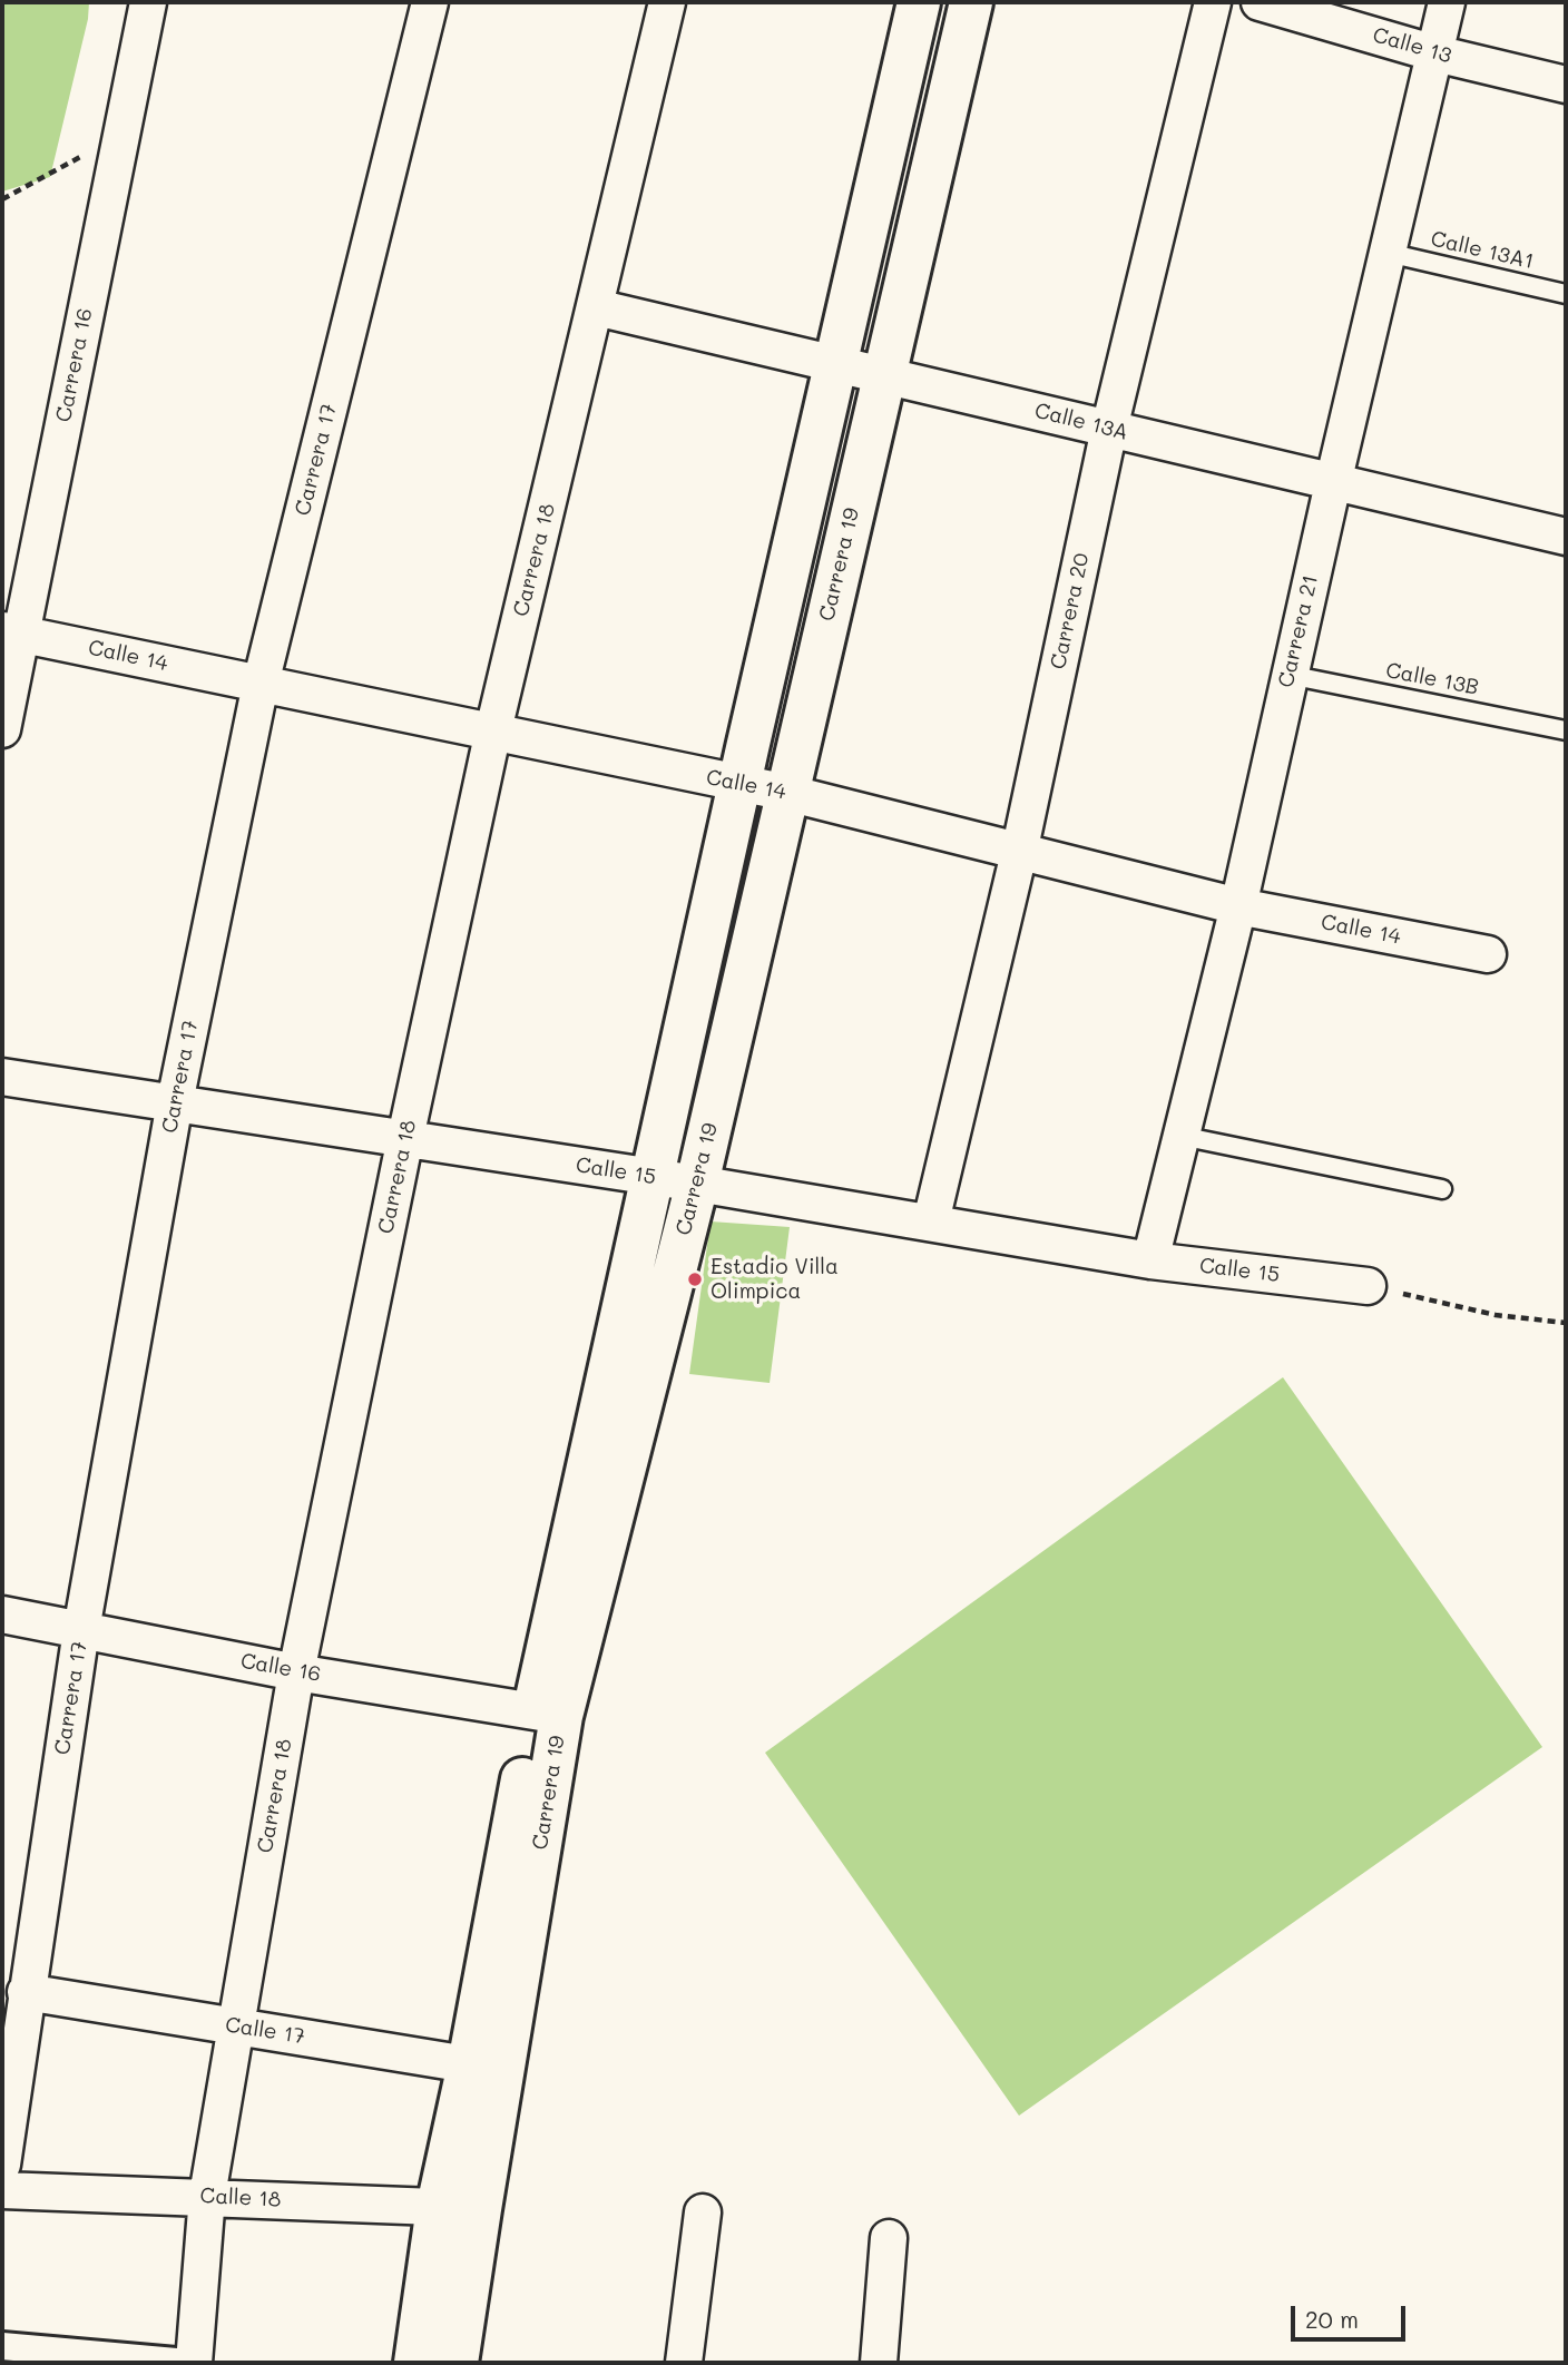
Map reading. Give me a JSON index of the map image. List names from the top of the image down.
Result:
{
  "streets": {
    "street": [
      "Calle 13",
      "Carrera 16",
      "Calle 13A",
      "Carrera 17",
      "Carrera 18",
      "Carrera 19",
      "Carrera 20",
      "Carrera 21",
      "Calle 14",
      "Calle 15",
      "Calle 16",
      "Calle 17",
      "Calle 18"
    ],
    "lane": ["Calle 13A1", "Calle 13B"]
  },
  "crossings": [
    ["Calle 13", "Carrera 21"],
    ["Calle 13A1", "Carrera 21"],
    ["Carrera 16", "Calle 14"],
    ["Calle 13A", "Carrera 18"],
    ["Calle 13A", "Carrera 19"],
    ["Calle 13A", "Carrera 20"],
    ["Calle 13A", "Carrera 21"],
    ["Carrera 17", "Calle 14"],
    ["Carrera 17", "Calle 15"],
    ["Carrera 17", "Calle 16"],
    ["Carrera 17", "Calle 17"],
    ["Carrera 18", "Calle 14"],
    ["Carrera 18", "Calle 15"],
    ["Carrera 18", "Calle 16"],
    ["Carrera 18", "Calle 17"],
    ["Carrera 18", "Calle 18"],
    ["Carrera 19", "Calle 14"],
    ["Carrera 19", "Calle 15"],
    ["Carrera 19", "Calle 16"],
    ["Carrera 19", "Calle 17"],
    ["Carrera 19", "Calle 18"],
    ["Carrera 20", "Calle 14"],
    ["Carrera 20", "Calle 15"],
    ["Carrera 21", "Calle 14"],
    ["Carrera 21", "Calle 13B"],
    ["Carrera 21", "Calle 15"]
  ],
  "places": ["Estadio Villa Olimpica"],
  "scale_bar": "20 m"
}
